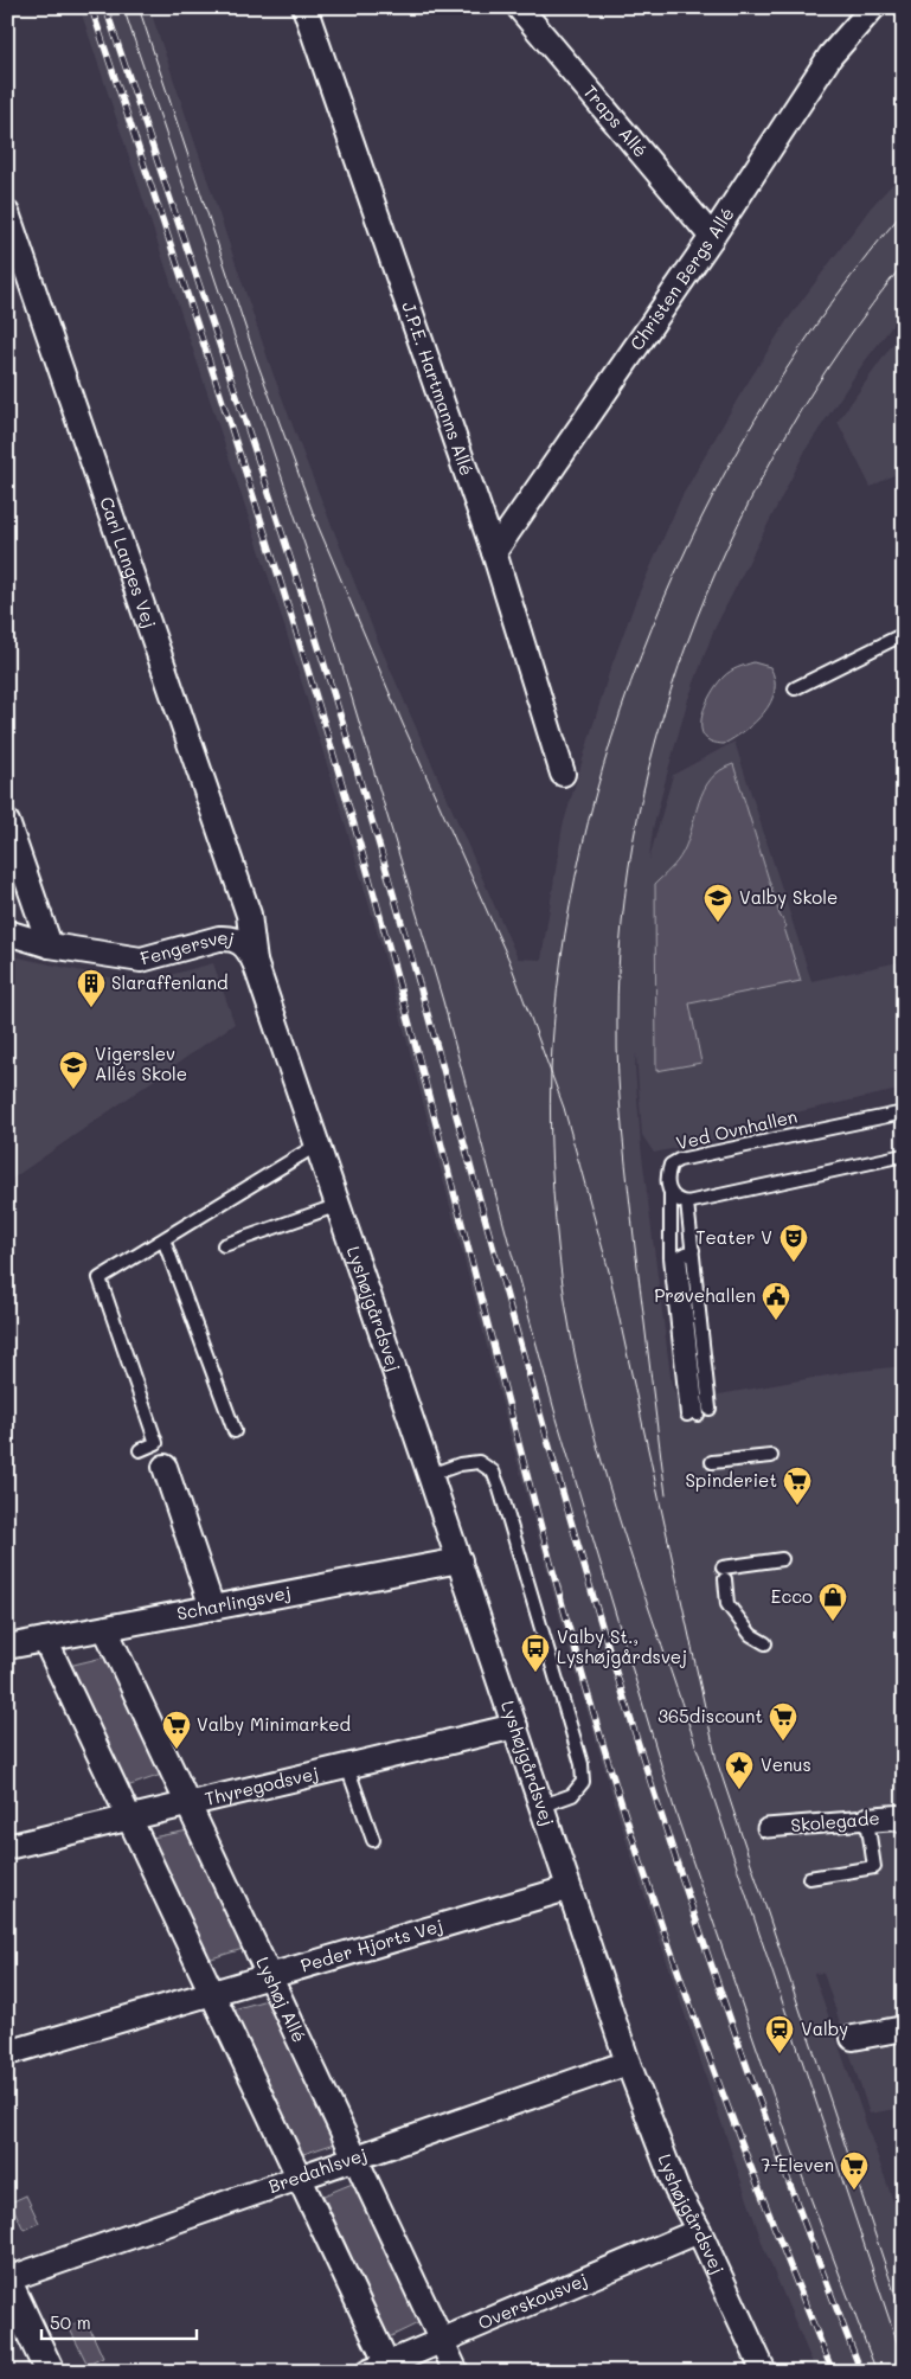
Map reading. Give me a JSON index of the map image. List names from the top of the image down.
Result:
{
  "streets": {
    "street": [
      "Traps Allé",
      "Christen Bergs Allé",
      "J.P.E. Hartmanns Allé",
      "Carl Langes Vej",
      "Fengersvej",
      "Lyshøjgårdsvej",
      "Scharlingsvej",
      "Thyregodsvej",
      "Skolegade",
      "Peder Hjorts Vej",
      "Lyshøj Allé",
      "Bredahlsvej",
      "Overskousvej"
    ],
    "lane": ["Ved Ovnhallen"]
  },
  "crossings": [
    ["Traps Allé", "Christen Bergs Allé"],
    ["Christen Bergs Allé", "J.P.E. Hartmanns Allé"],
    ["Carl Langes Vej", "Lyshøjgårdsvej"],
    ["Fengersvej", "Lyshøjgårdsvej"],
    ["Lyshøjgårdsvej", "Scharlingsvej"],
    ["Lyshøjgårdsvej", "Thyregodsvej"],
    ["Lyshøjgårdsvej", "Peder Hjorts Vej"],
    ["Lyshøjgårdsvej", "Bredahlsvej"],
    ["Lyshøjgårdsvej", "Overskousvej"],
    ["Scharlingsvej", "Lyshøj Allé"],
    ["Thyregodsvej", "Lyshøj Allé"],
    ["Peder Hjorts Vej", "Lyshøj Allé"],
    ["Lyshøj Allé", "Bredahlsvej"],
    ["Lyshøj Allé", "Overskousvej"]
  ],
  "places": {
    "school or university": ["Valby Skole", "Vigerslev Allés Skole"],
    "building": ["Slaraffenland"],
    "theatre": ["Teater V"],
    "public building": ["Prøvehallen"],
    "supermarket": [
      "Spinderiet",
      "365discount",
      "Valby Minimarked",
      "7-Eleven"
    ],
    "shop": ["Ecco"],
    "bus stop": ["Valby St., Lyshøjgårdsvej"],
    "place": ["Venus"],
    "station": ["Valby"]
  },
  "scale_bar": "50 m"
}
